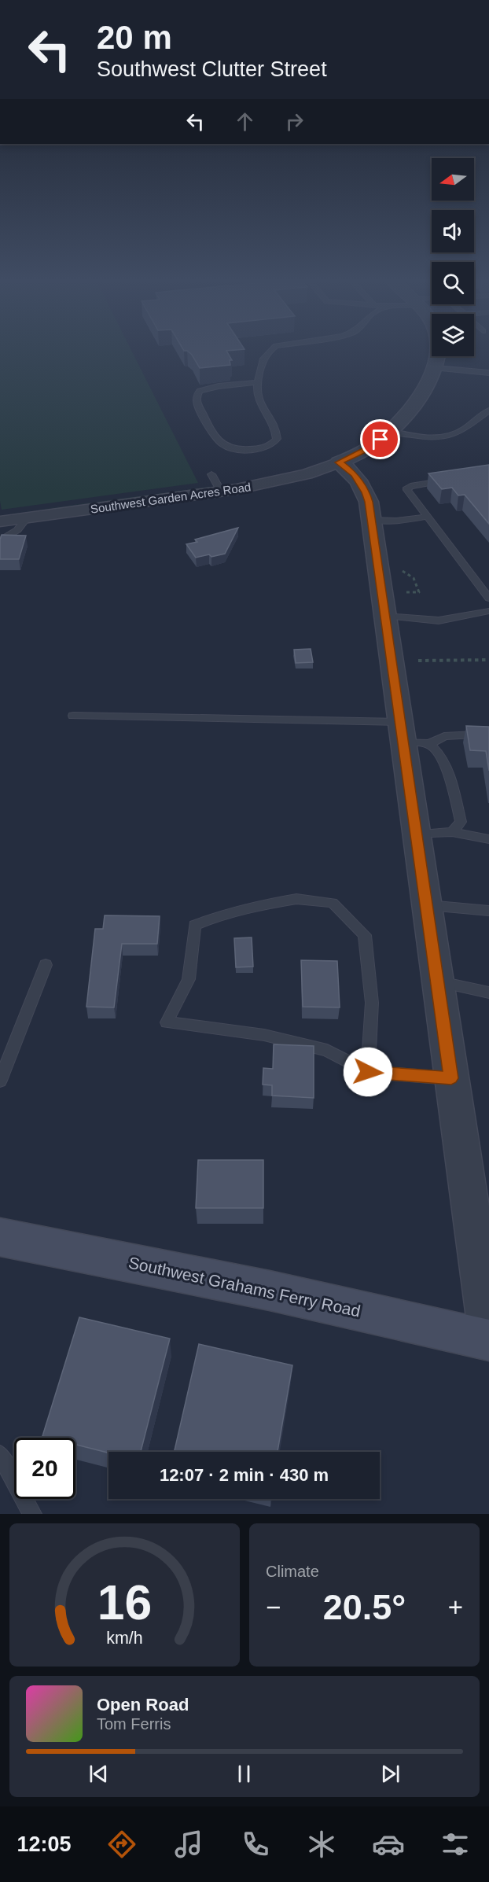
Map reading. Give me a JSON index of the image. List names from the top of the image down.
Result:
{
  "streets": {
    "main road": ["Southwest Grahams Ferry Road"],
    "street": ["Southwest Garden Acres Road"]
  },
  "north": "left",
  "page": {
    "turn": ["20 m", "Southwest Clutter Street"],
    "limit": "20",
    "trip": "12:07 · 2 min · 430 m",
    "tile": "Climate",
    "heat": ["−", "20.5°", "+"],
    "song": ["Open Road", "Tom Ferris"],
    "tabs": "12:05",
    "gauge": ["16", "km/h"]
  }
}
